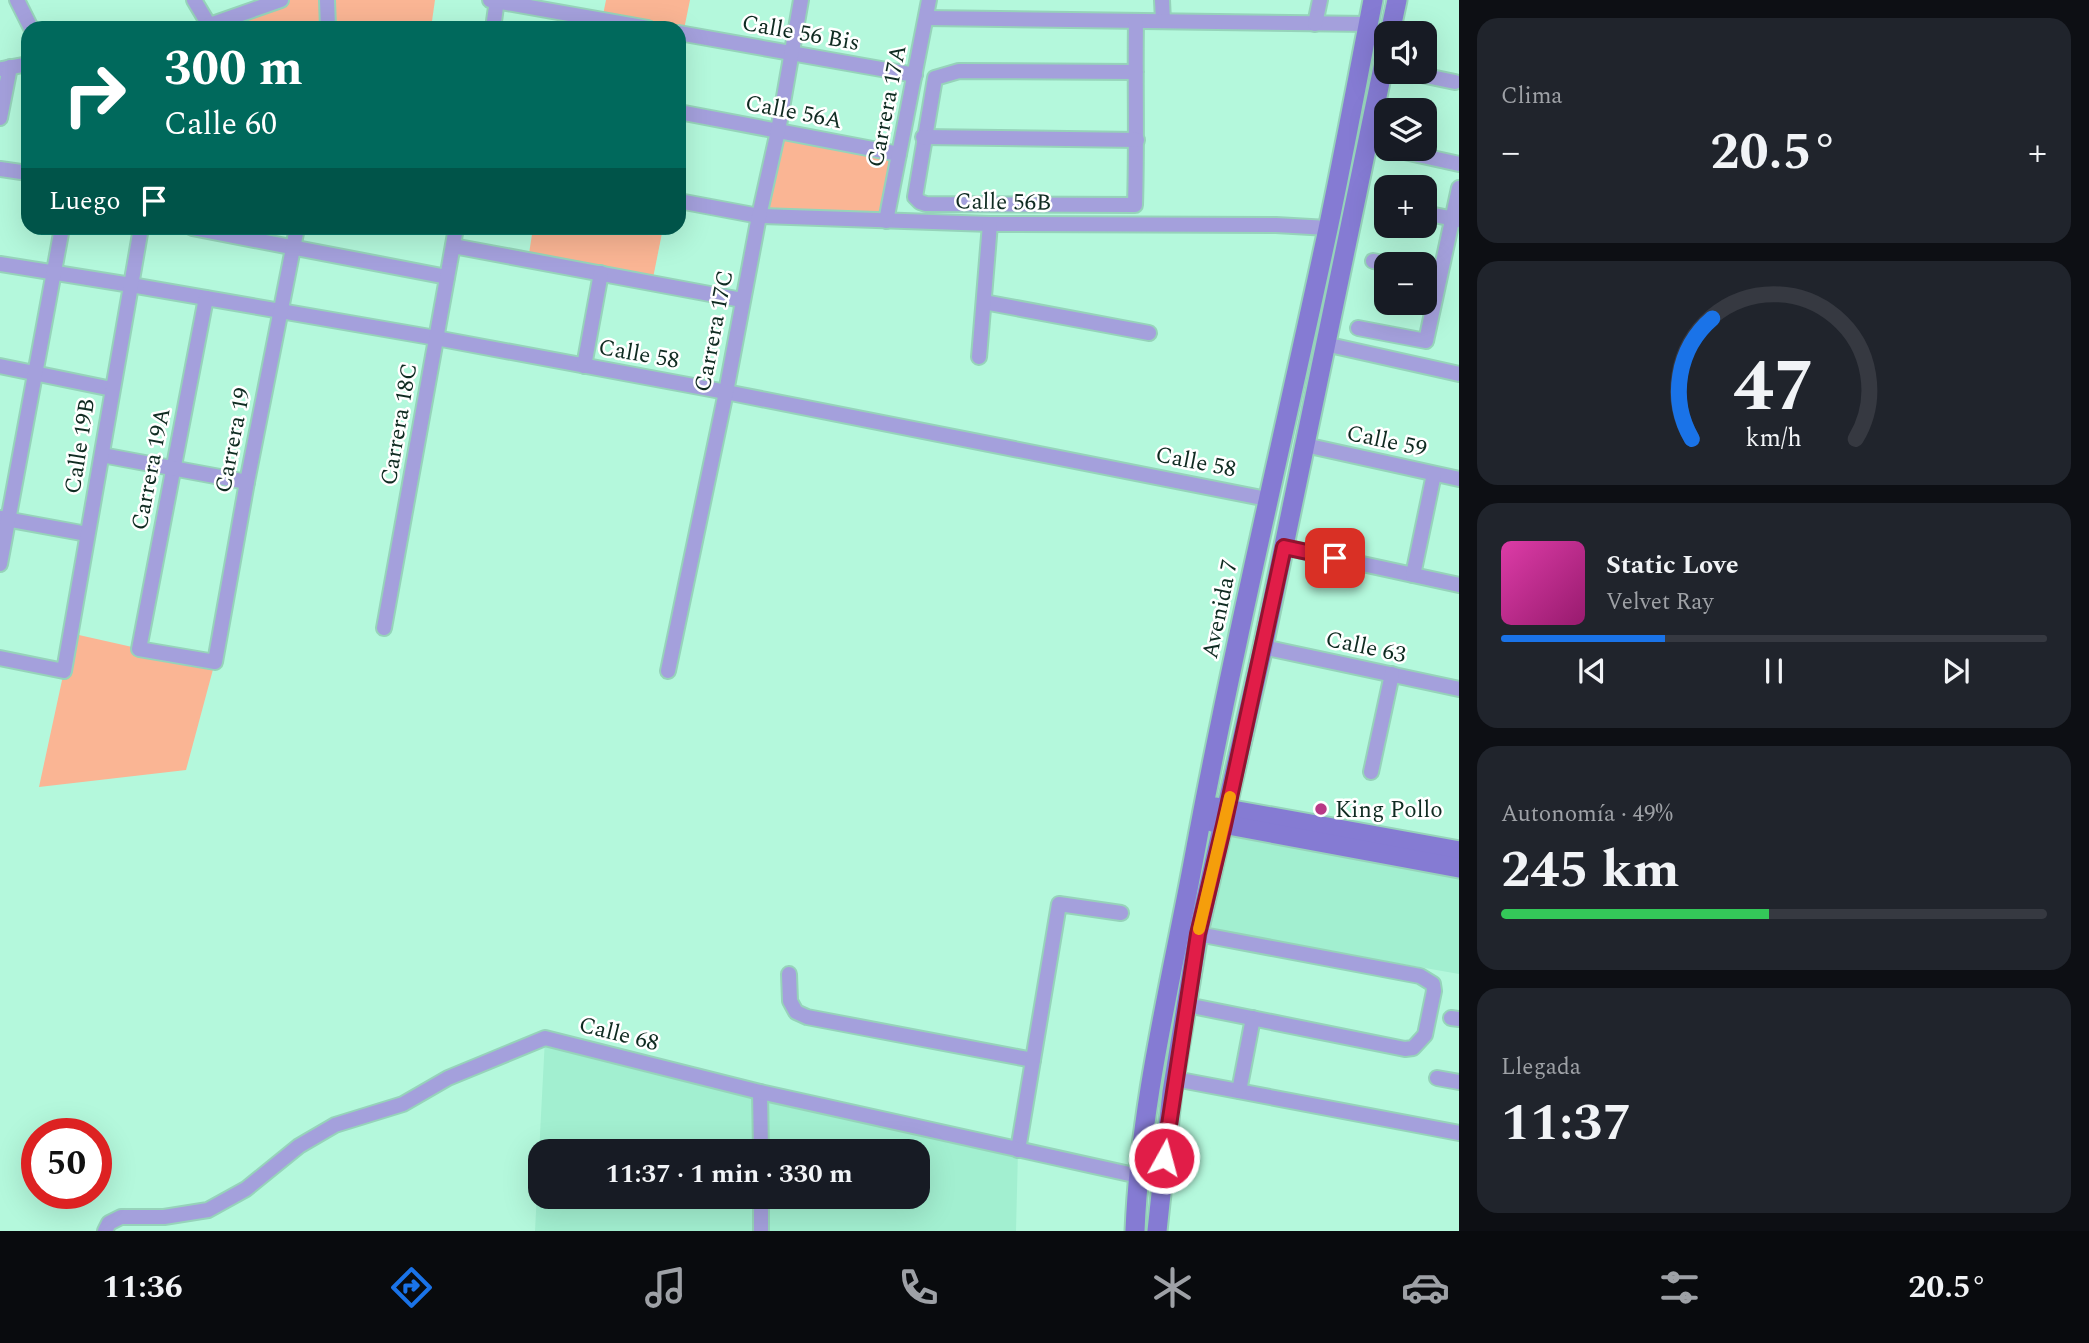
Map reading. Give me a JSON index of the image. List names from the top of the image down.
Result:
{
  "streets": {
    "main road": ["Avenida 7"],
    "street": [
      "Calle 56 Bis",
      "Carrera 17A",
      "Calle 56A",
      "Calle 56B",
      "Carrera 17C",
      "Calle 58",
      "Carrera 18C",
      "Carrera 19",
      "Calle 59",
      "Calle 19B",
      "Carrera 19A",
      "Calle 63",
      "Calle 68"
    ]
  },
  "crossings": [
    ["Calle 56 Bis", "Carrera 17A"],
    ["Calle 56 Bis", "Carrera 17C"],
    ["Carrera 17A", "Calle 56A"],
    ["Carrera 17A", "Calle 56B"],
    ["Calle 56A", "Carrera 17C"],
    ["Calle 56B", "Carrera 17C"],
    ["Calle 56B", "Avenida 7"],
    ["Carrera 17C", "Calle 58"],
    ["Calle 58", "Carrera 18C"],
    ["Calle 58", "Carrera 19"],
    ["Calle 58", "Calle 19B"],
    ["Calle 58", "Carrera 19A"],
    ["Calle 58", "Avenida 7"],
    ["Carrera 19", "Carrera 19A"],
    ["Avenida 7", "Calle 68"]
  ],
  "places": ["King Pollo"],
  "page": {
    "tile": [
      "Clima",
      ["Autonomía · 49%", "245 km"],
      ["Llegada", "11:37"]
    ],
    "map_buttons": ["+", "−"],
    "turn": ["300 m", "Calle 60"],
    "heat": ["−", "20.5°", "+"],
    "then": "Luego",
    "song": ["Static Love", "Velvet Ray"],
    "limit": "50",
    "trip": "11:37 · 1 min · 330 m",
    "tabs": ["11:36", "20.5°"],
    "gauge": ["47", "km/h"]
  }
}
